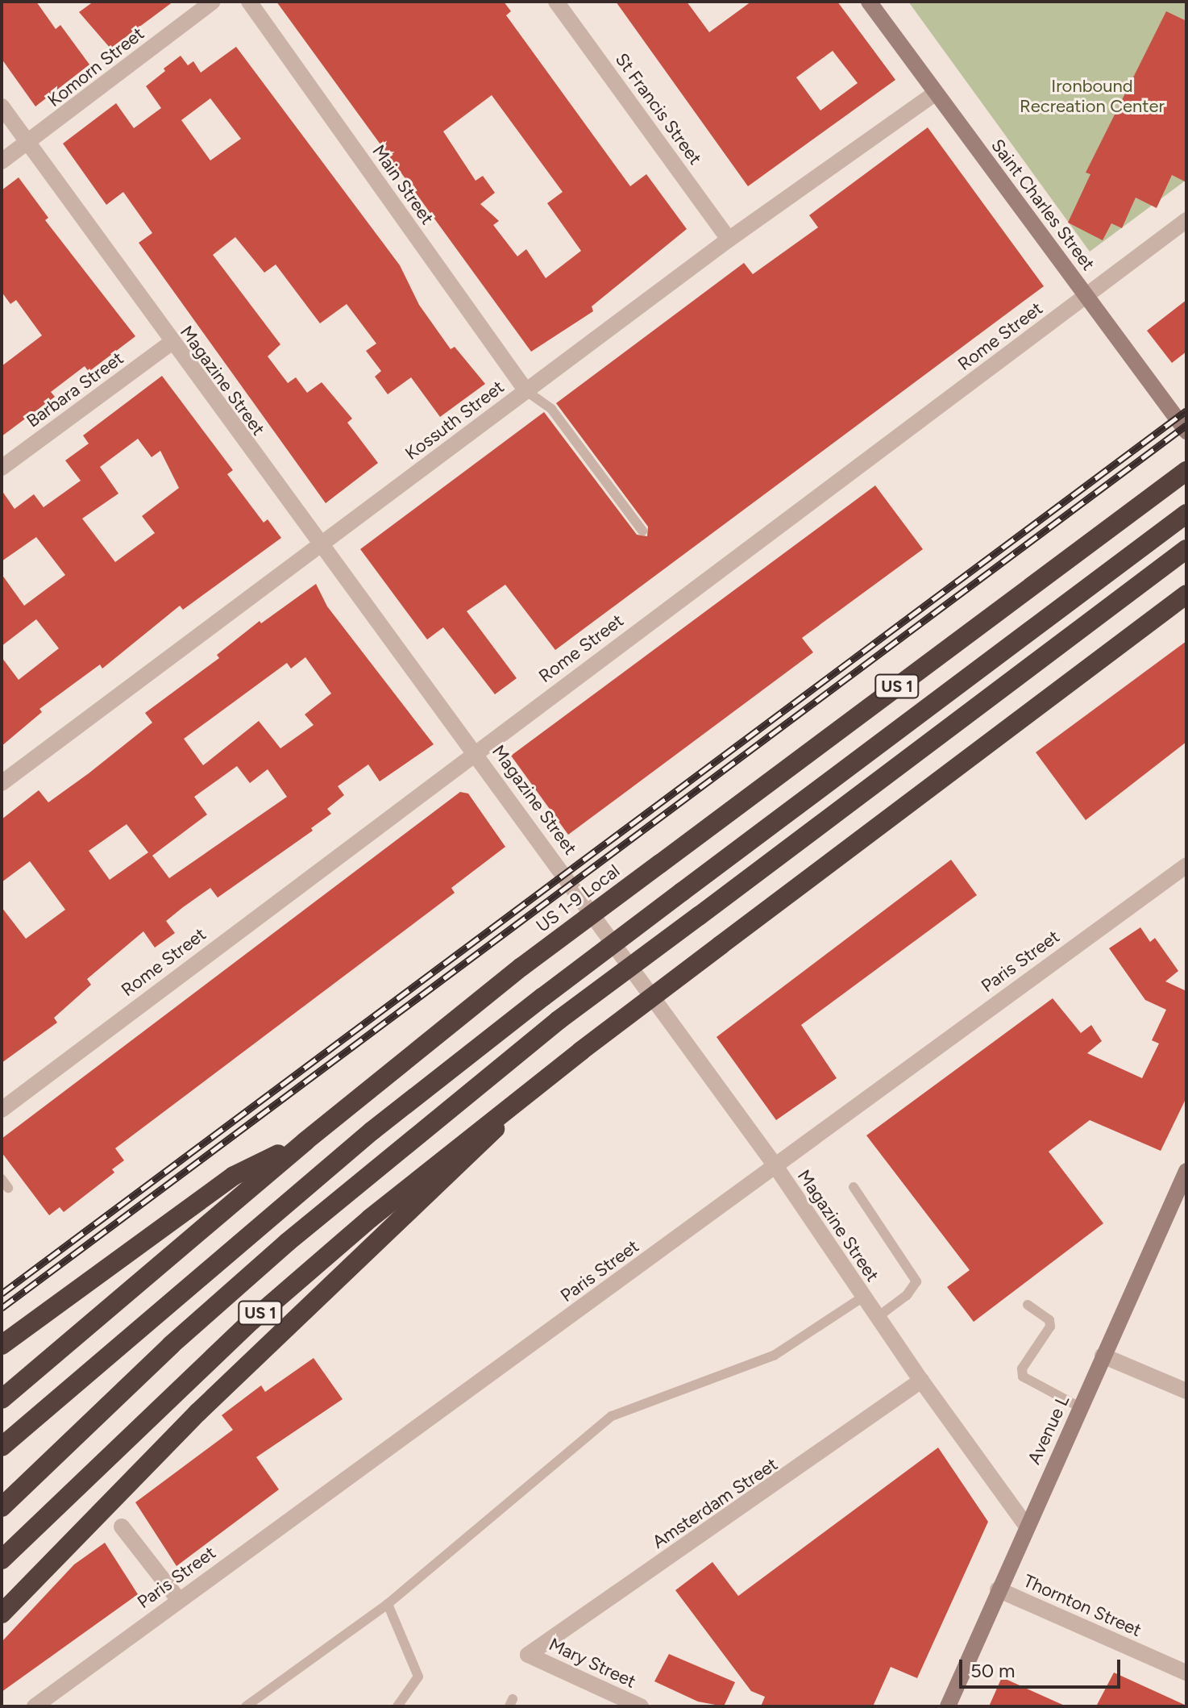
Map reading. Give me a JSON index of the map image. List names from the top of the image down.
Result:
{
  "streets": {
    "highway": ["US 1", "US 1-9 Local"],
    "street": [
      "Komorn Street",
      "St Francis Street",
      "Main Street",
      "Saint Charles Street",
      "Rome Street",
      "Magazine Street",
      "Barbara Street",
      "Kossuth Street",
      "Paris Street",
      "Avenue L",
      "Amsterdam Street",
      "Thornton Street",
      "Mary Street"
    ]
  },
  "crossings": [
    ["Komorn Street", "Magazine Street"],
    ["St Francis Street", "Kossuth Street"],
    ["Main Street", "Kossuth Street"],
    ["Saint Charles Street", "Rome Street"],
    ["Saint Charles Street", "Kossuth Street"],
    ["Rome Street", "Magazine Street"],
    ["Magazine Street", "Barbara Street"],
    ["Magazine Street", "Kossuth Street"],
    ["Magazine Street", "Paris Street"],
    ["Magazine Street", "Avenue L"],
    ["Magazine Street", "Amsterdam Street"],
    ["US 1", "US 1-9 Local"],
    ["Avenue L", "Thornton Street"],
    ["Amsterdam Street", "Mary Street"]
  ],
  "parks": ["Ironbound Recreation Center"],
  "scale_bar": "50 m"
}
